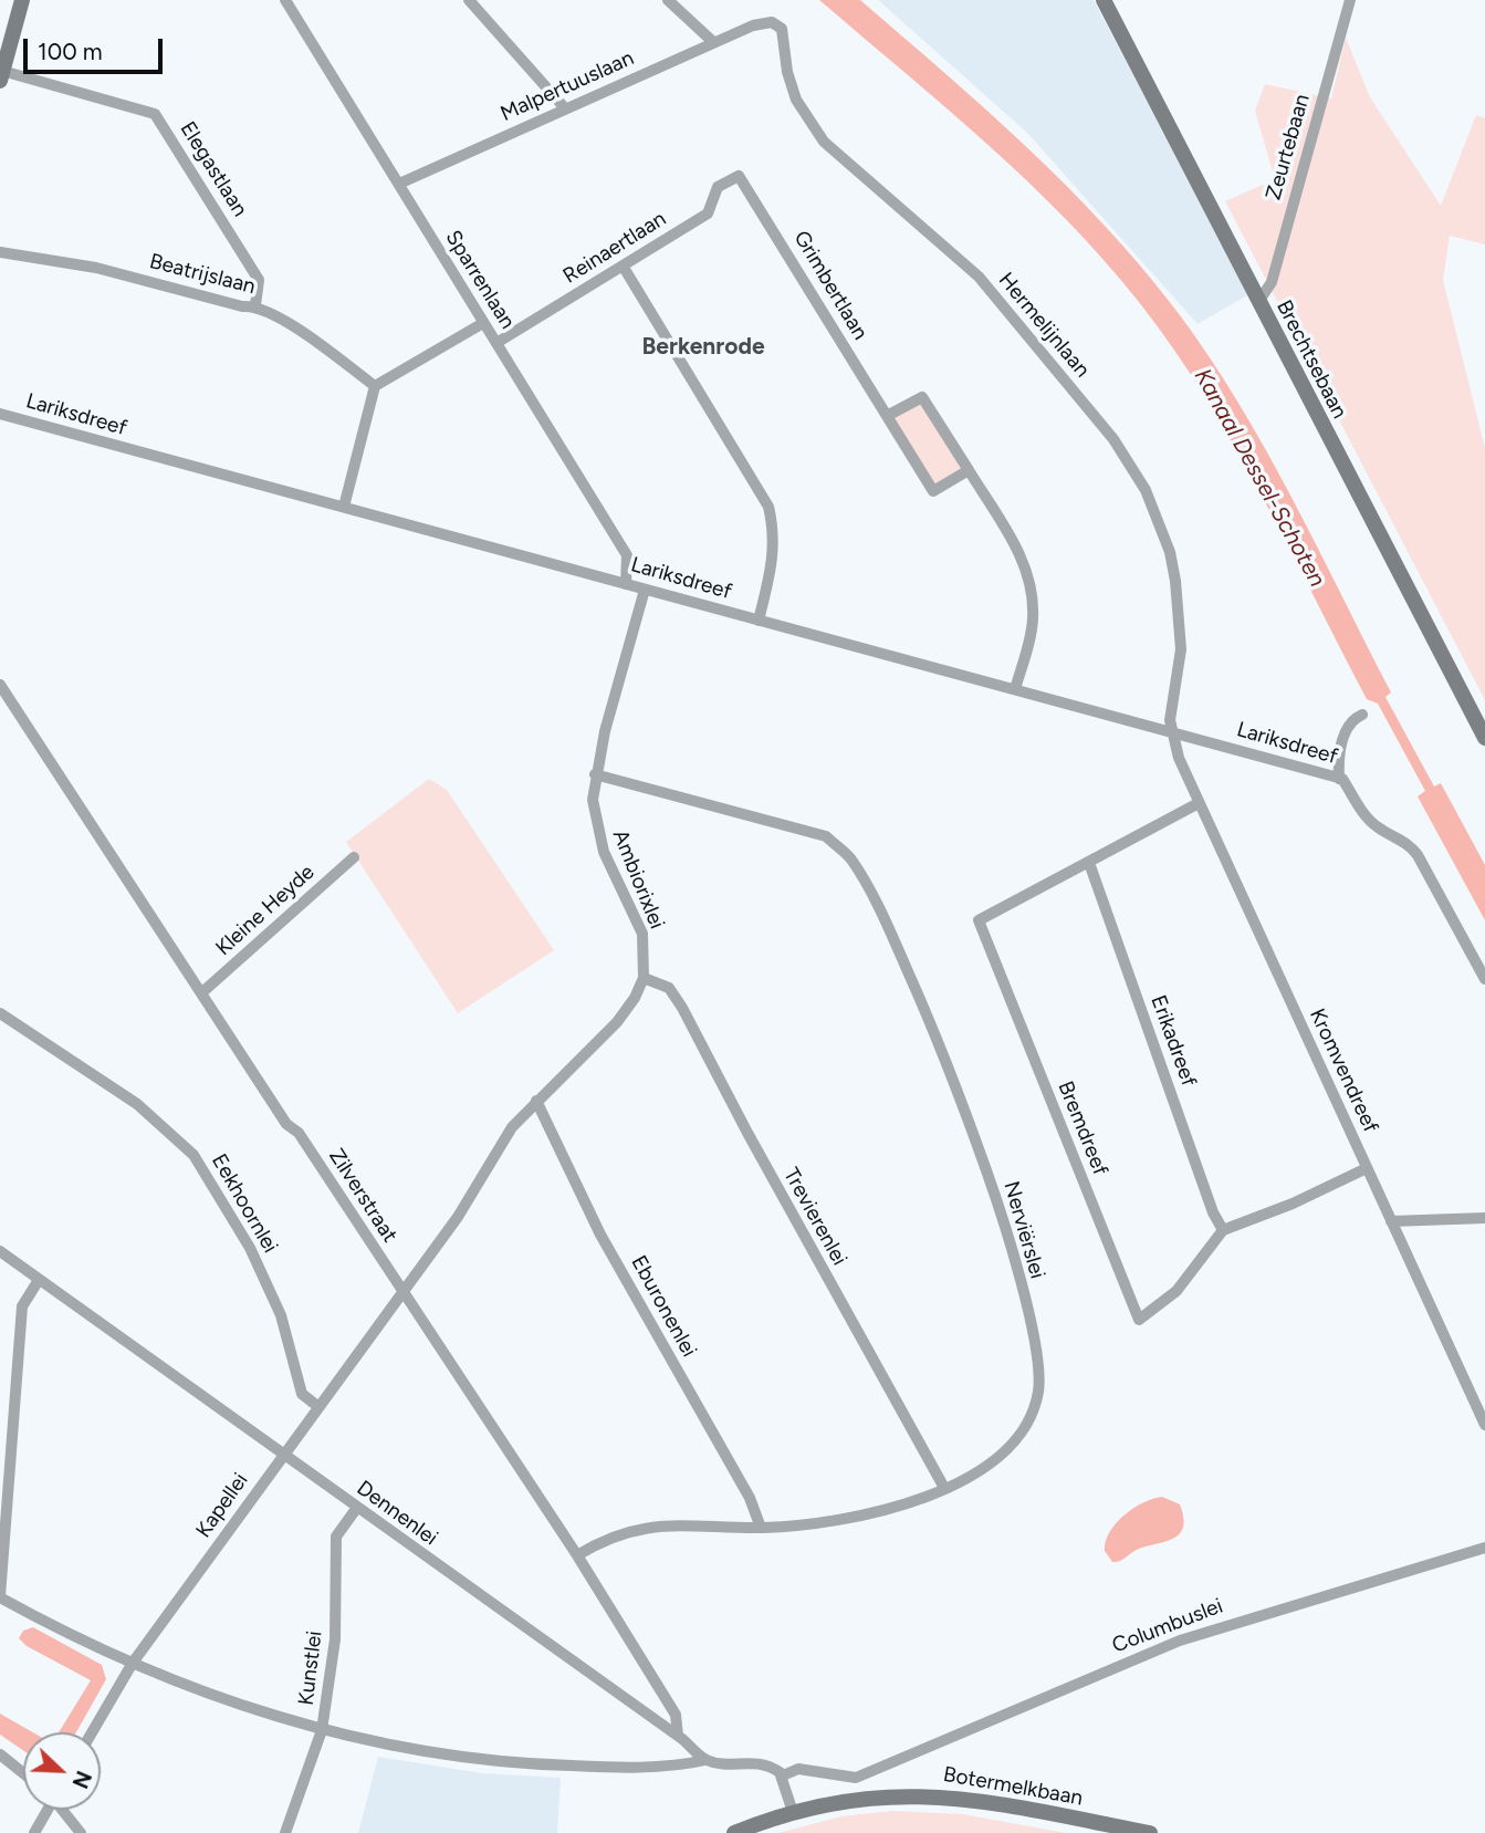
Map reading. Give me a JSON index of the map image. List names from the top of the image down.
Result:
{
  "streets": {
    "main road": ["Brechtsebaan", "Botermelkbaan"],
    "street": [
      "Malpertuuslaan",
      "Zeurtebaan",
      "Elegastlaan",
      "Reinaertlaan",
      "Beatrijslaan",
      "Sparrenlaan",
      "Grimbertlaan",
      "Hermelijnlaan",
      "Lariksdreef",
      "Ambiorixlei",
      "Kleine Heyde",
      "Erikadreef",
      "Kromvendreef",
      "Bremdreef",
      "Zilverstraat",
      "Eekhoornlei",
      "Trevierenlei",
      "Nerviërslei",
      "Eburonenlei",
      "Kapellei",
      "Dennenlei",
      "Columbuslei",
      "Kunstlei"
    ]
  },
  "crossings": [
    ["Malpertuuslaan", "Sparrenlaan"],
    ["Malpertuuslaan", "Hermelijnlaan"],
    ["Zeurtebaan", "Brechtsebaan"],
    ["Elegastlaan", "Beatrijslaan"],
    ["Reinaertlaan", "Sparrenlaan"],
    ["Reinaertlaan", "Grimbertlaan"],
    ["Sparrenlaan", "Lariksdreef"],
    ["Hermelijnlaan", "Lariksdreef"],
    ["Hermelijnlaan", "Kromvendreef"],
    ["Lariksdreef", "Ambiorixlei"],
    ["Lariksdreef", "Kromvendreef"],
    ["Ambiorixlei", "Zilverstraat"],
    ["Ambiorixlei", "Trevierenlei"],
    ["Ambiorixlei", "Nerviërslei"],
    ["Ambiorixlei", "Eburonenlei"],
    ["Ambiorixlei", "Kapellei"],
    ["Kleine Heyde", "Zilverstraat"],
    ["Erikadreef", "Bremdreef"],
    ["Kromvendreef", "Bremdreef"],
    ["Zilverstraat", "Nerviërslei"],
    ["Zilverstraat", "Kapellei"],
    ["Zilverstraat", "Dennenlei"],
    ["Eekhoornlei", "Kapellei"],
    ["Trevierenlei", "Nerviërslei"],
    ["Nerviërslei", "Eburonenlei"],
    ["Kapellei", "Dennenlei"],
    ["Dennenlei", "Kunstlei"]
  ],
  "districts": ["Berkenrode"],
  "water": ["Kanaal Dessel-Schoten"],
  "scale_bar": "100 m",
  "north": "bottom right"
}
